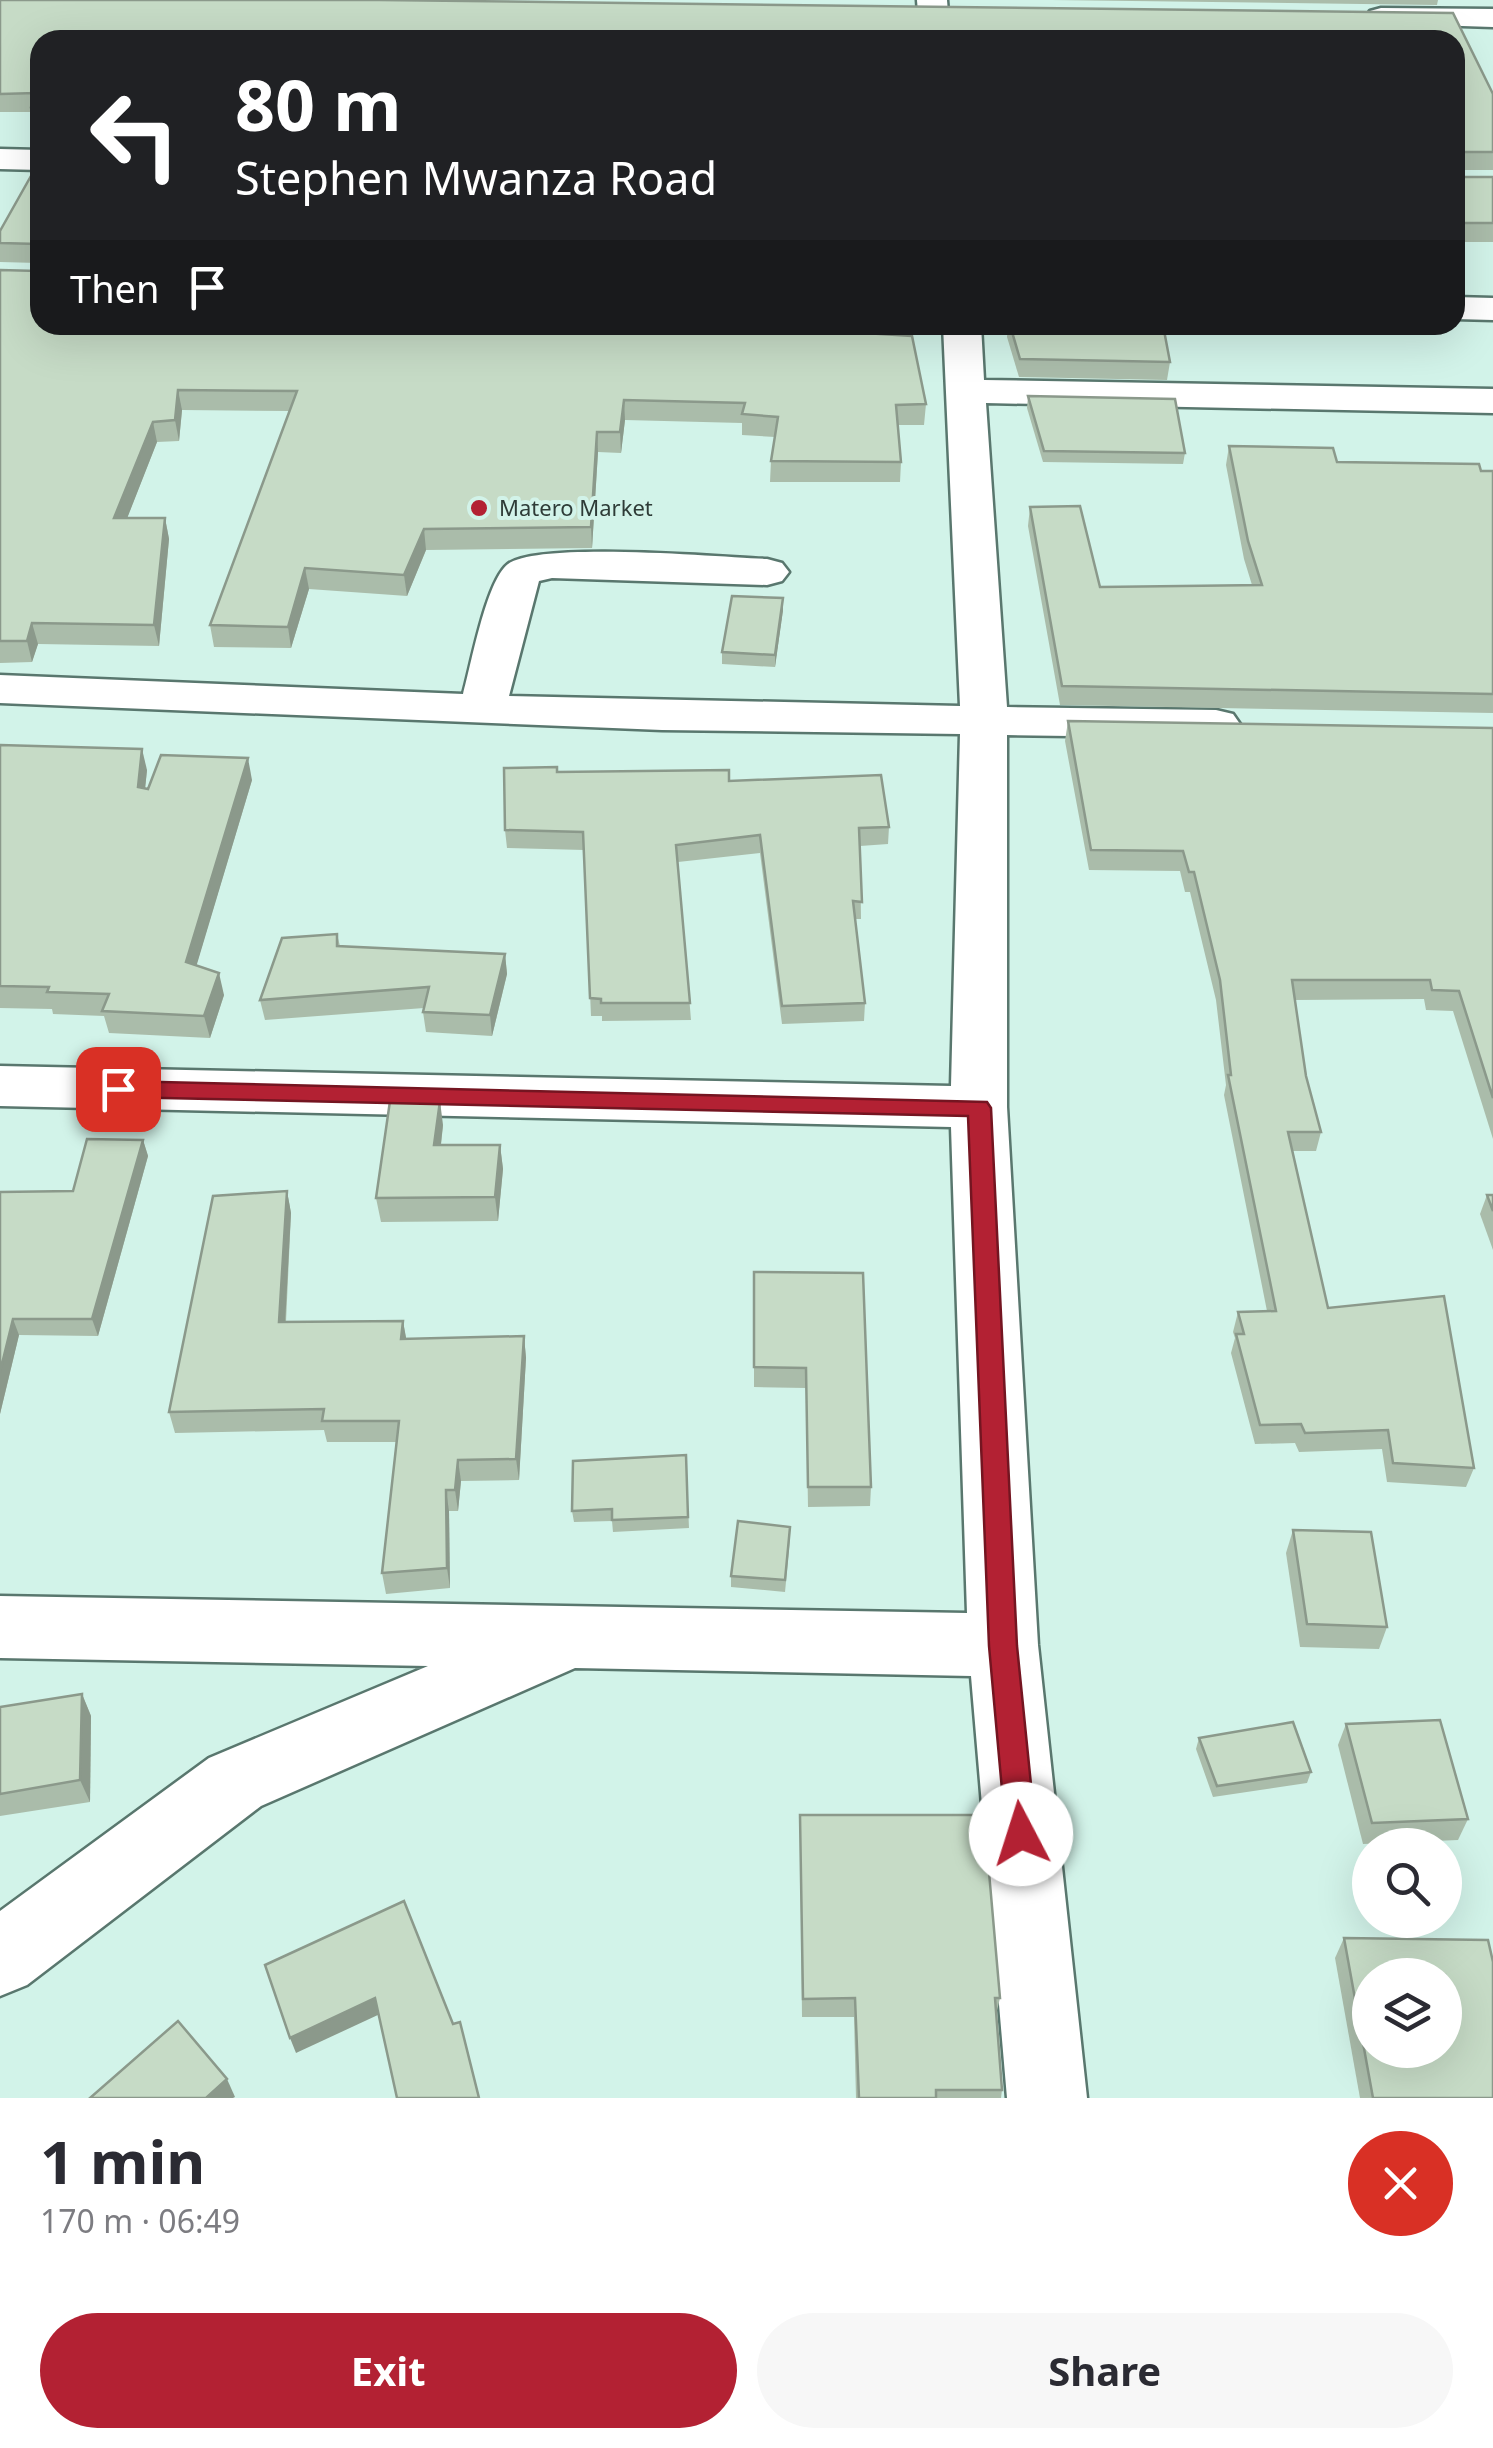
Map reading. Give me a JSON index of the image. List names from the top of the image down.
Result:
{
  "places": ["Matero Market"],
  "page": {
    "turn": ["80 m", "Stephen Mwanza Road"],
    "then": "Then",
    "heading": ["1 min", "170 m · 06:49"],
    "buttons": ["Exit", "Share"]
  }
}
